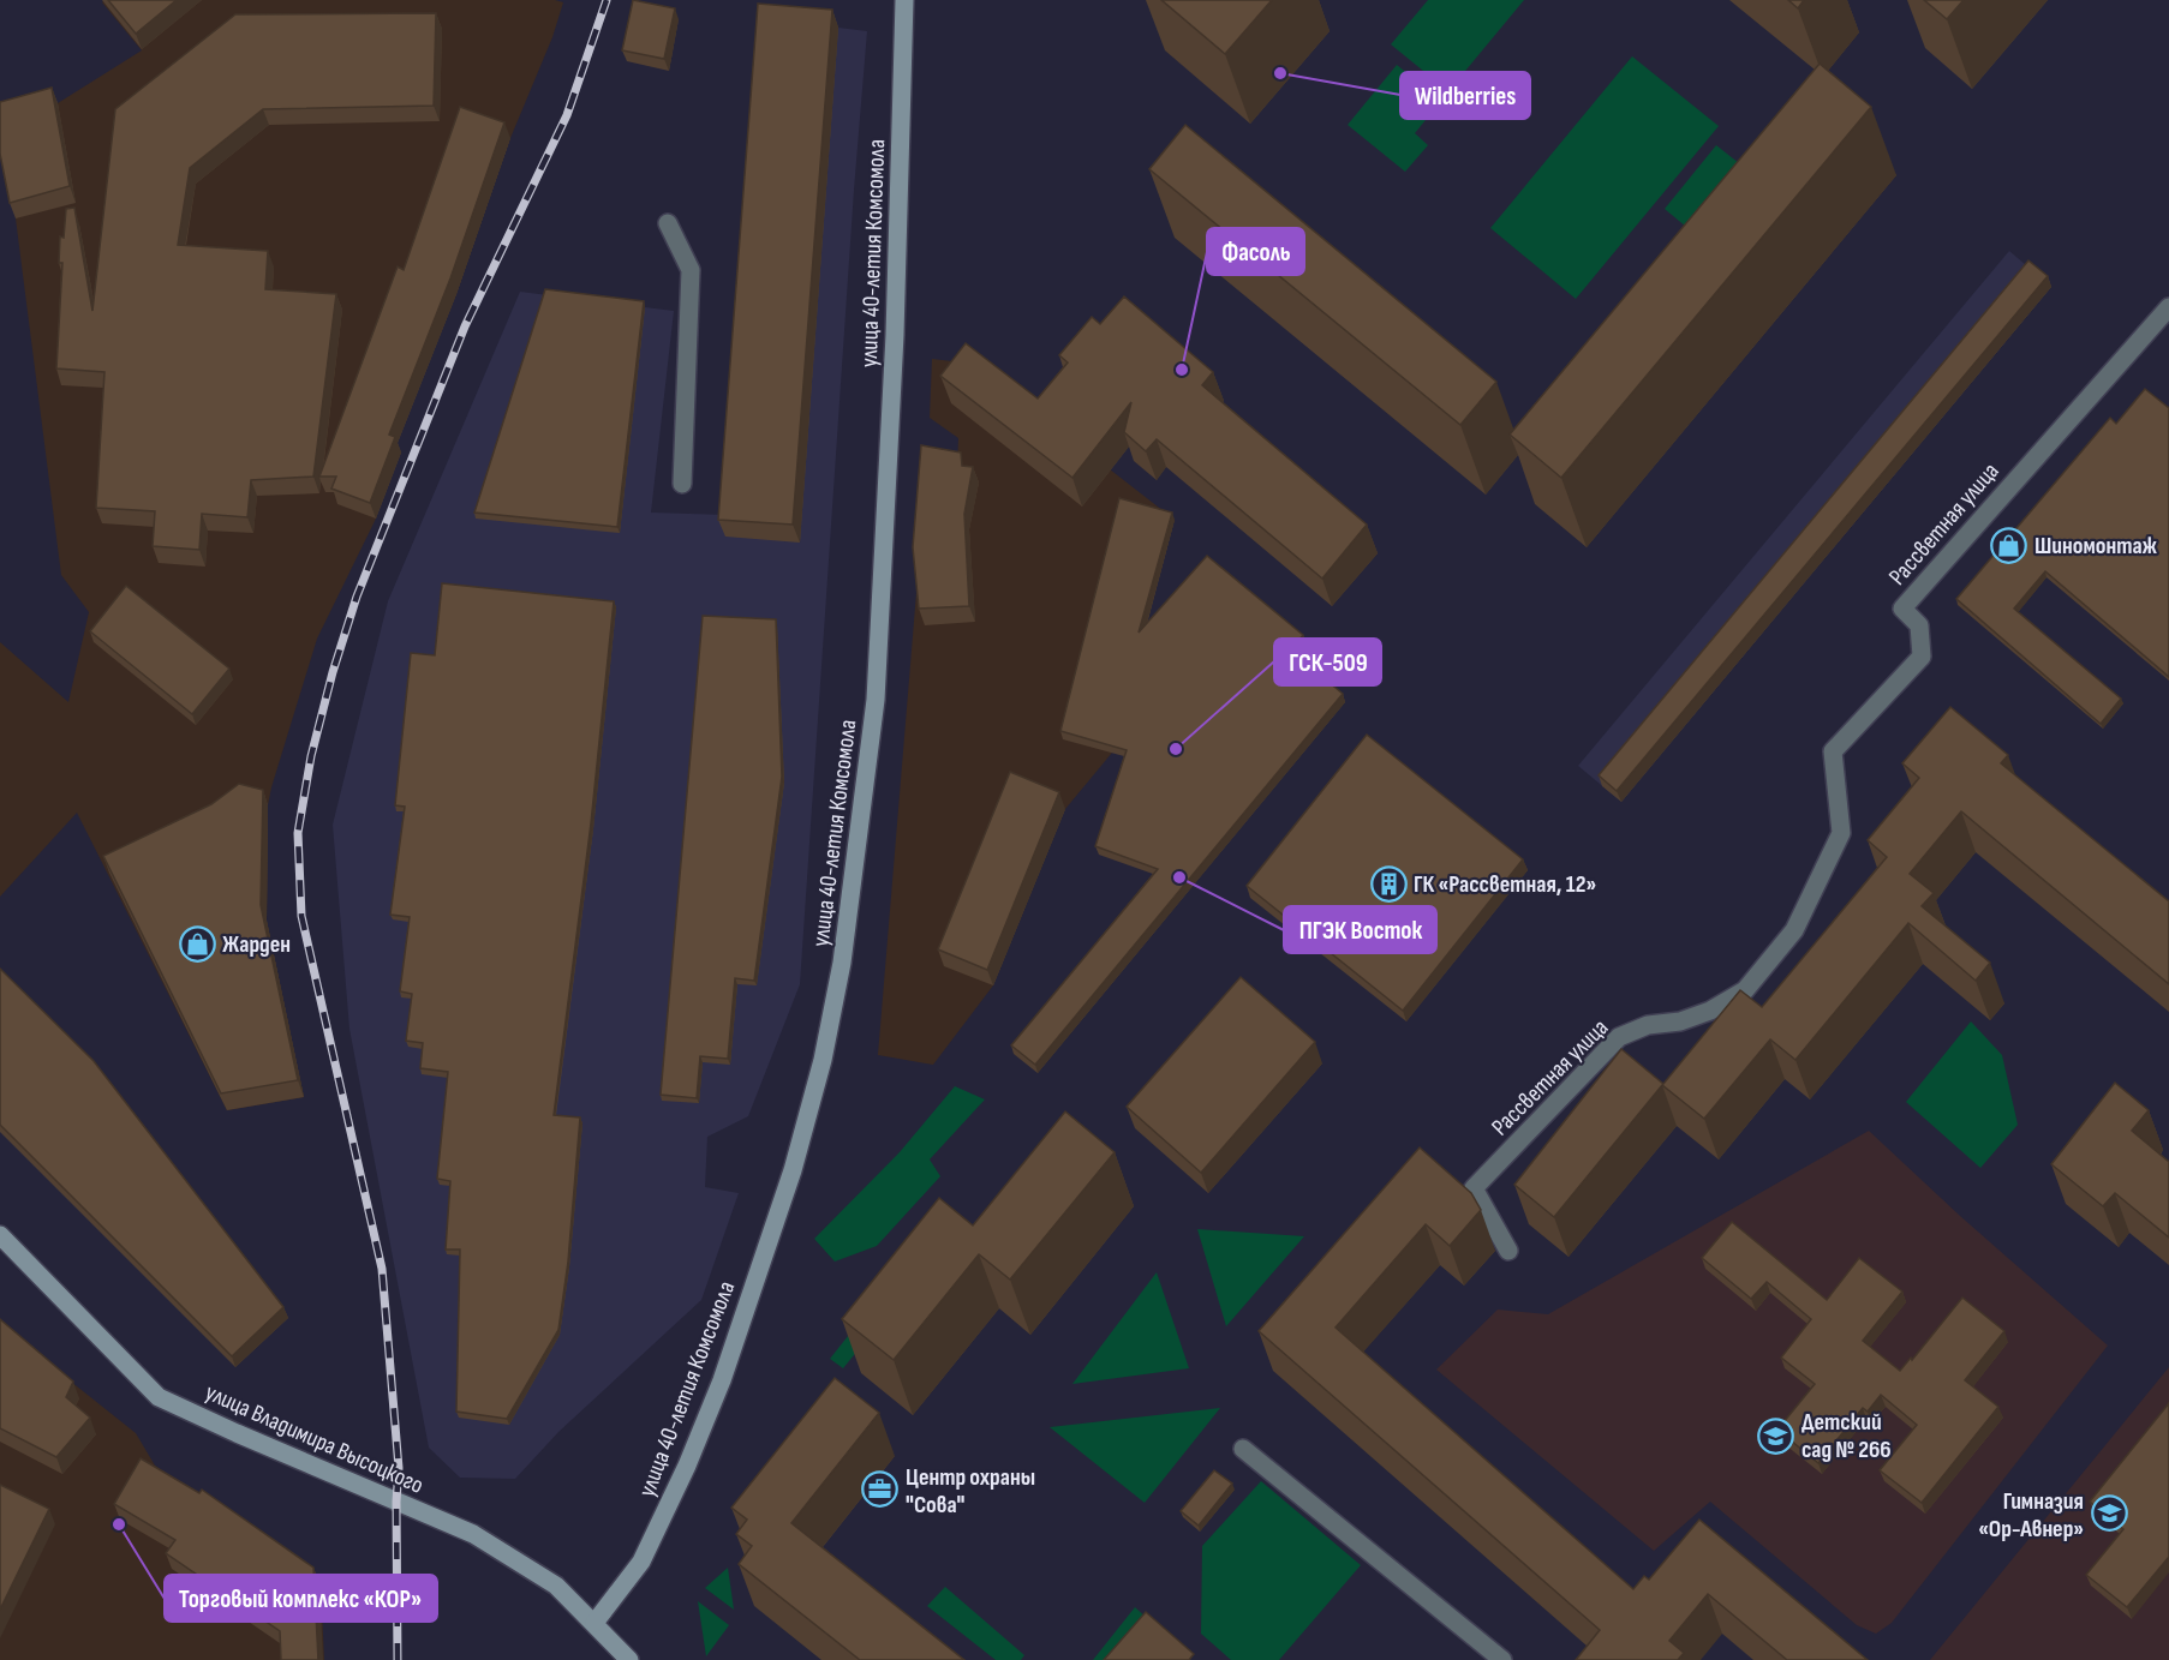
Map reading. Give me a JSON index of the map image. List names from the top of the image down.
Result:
{
  "streets": {
    "main road": ["улица 40-летия Комсомола", "улица Владимира Высоцкого"],
    "street": ["Рассветная улица"]
  },
  "crossings": [
    ["улица 40-летия Комсомола", "улица Владимира Высоцкого"]
  ],
  "places": {
    "other": [
      "Wildberries",
      "Фасоль",
      "ГСК-509",
      "ПГЭК Восток",
      "Торговый комплекс «КОР»"
    ],
    "shop": ["Шиномонтаж", "Жарден"],
    "building": ["ГК «Рассветная, 12»"],
    "school or university": ["Детский сад № 266", "Гимназия «Ор-Авнер»"],
    "office": ["Центр охраны \"Сова\""]
  }
}
